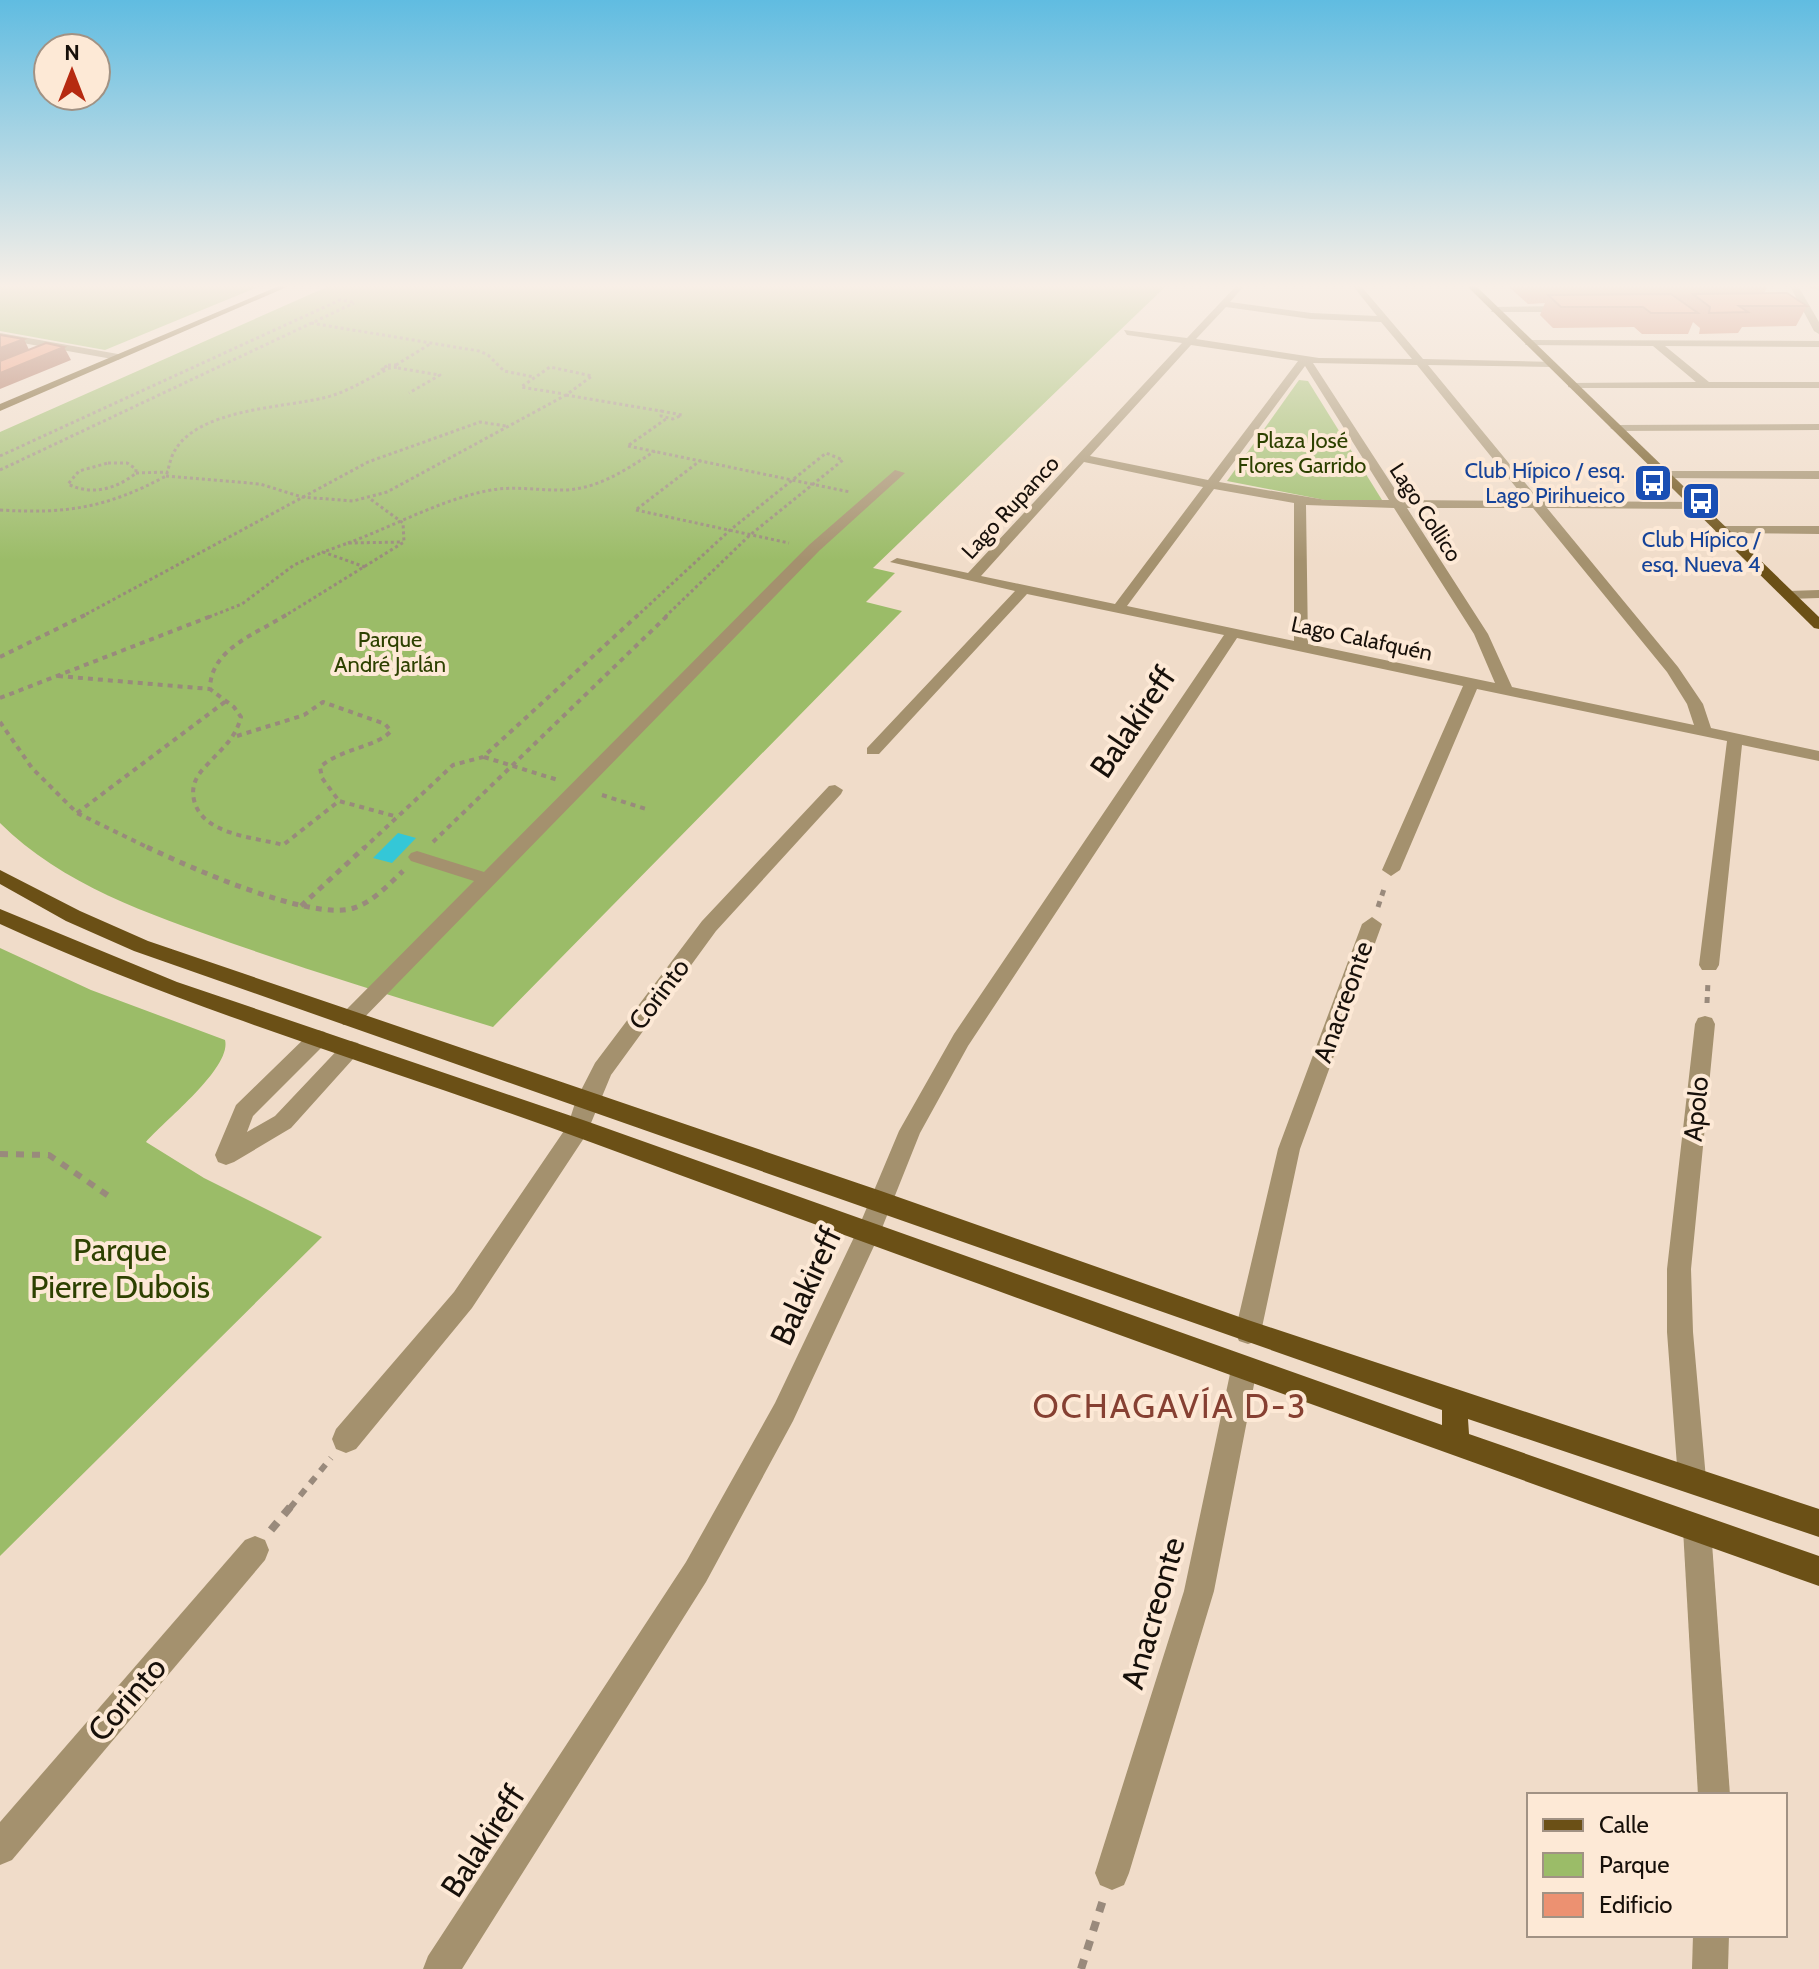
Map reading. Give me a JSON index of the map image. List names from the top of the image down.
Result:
{
  "streets": {
    "street": [
      "Lago Rupanco",
      "Lago Collico",
      "Lago Calafquén",
      "Balakireff",
      "Corinto",
      "Anacreonte",
      "Apolo"
    ]
  },
  "crossings": [
    ["Lago Rupanco", "Lago Calafquén"],
    ["Lago Collico", "Lago Calafquén"],
    ["Lago Calafquén", "Balakireff"]
  ],
  "districts": ["OCHAGAVÍA D-3"],
  "parks": ["Plaza José Flores Garrido", "Parque André Jarlán", "Parque Pierre Dubois"],
  "places": {
    "bus stop": ["Club Hípico / esq. Lago Pirihueico", "Club Hípico / esq. Nueva 4"]
  },
  "legend": ["Calle", "Parque", "Edificio"],
  "north": "top"
}
